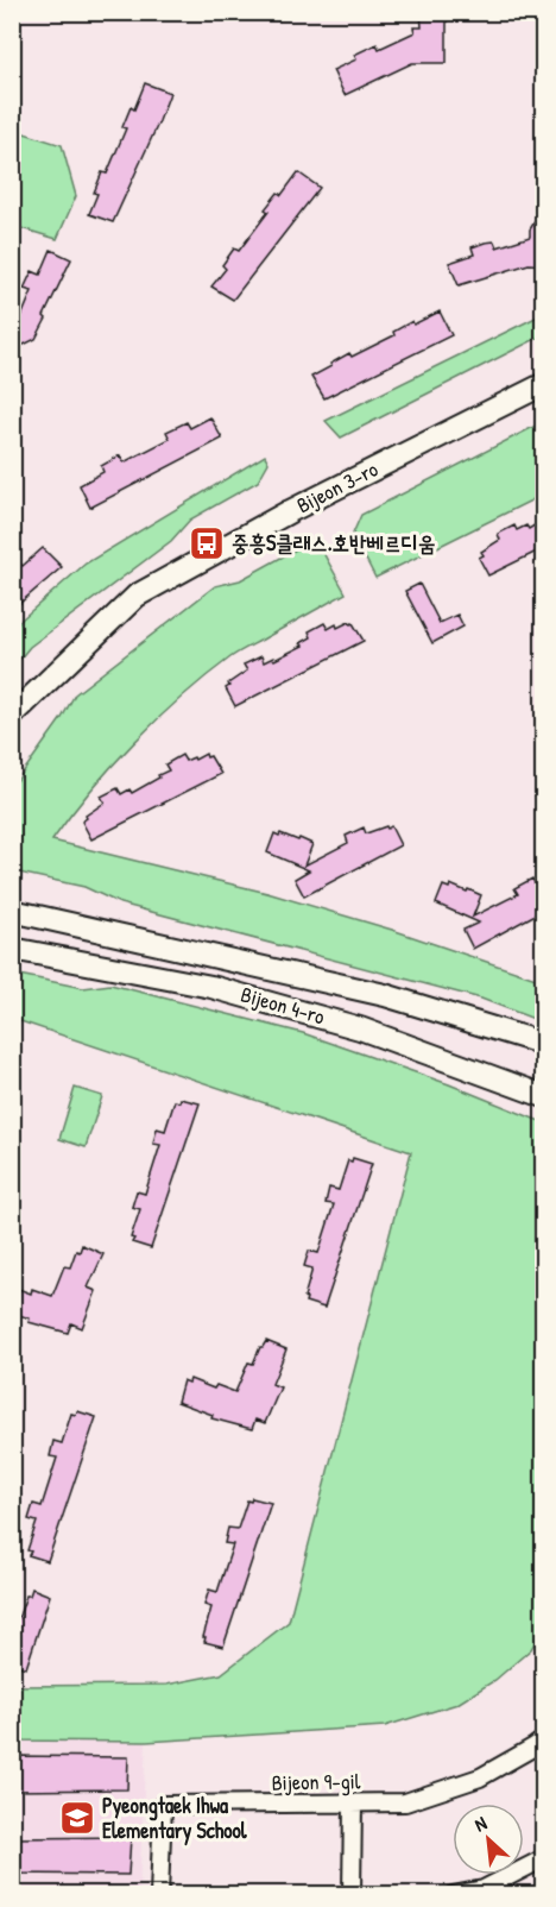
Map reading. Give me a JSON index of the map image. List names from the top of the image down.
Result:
{
  "streets": {
    "main road": ["Bijeon 3-ro", "Bijeon 4-ro"],
    "street": ["Bijeon 9-gil"]
  },
  "places": {
    "bus stop": ["중흥S클래스.호반베르디움"],
    "school or university": ["Pyeongtaek Ihwa Elementary School"]
  },
  "north": "top left"
}
